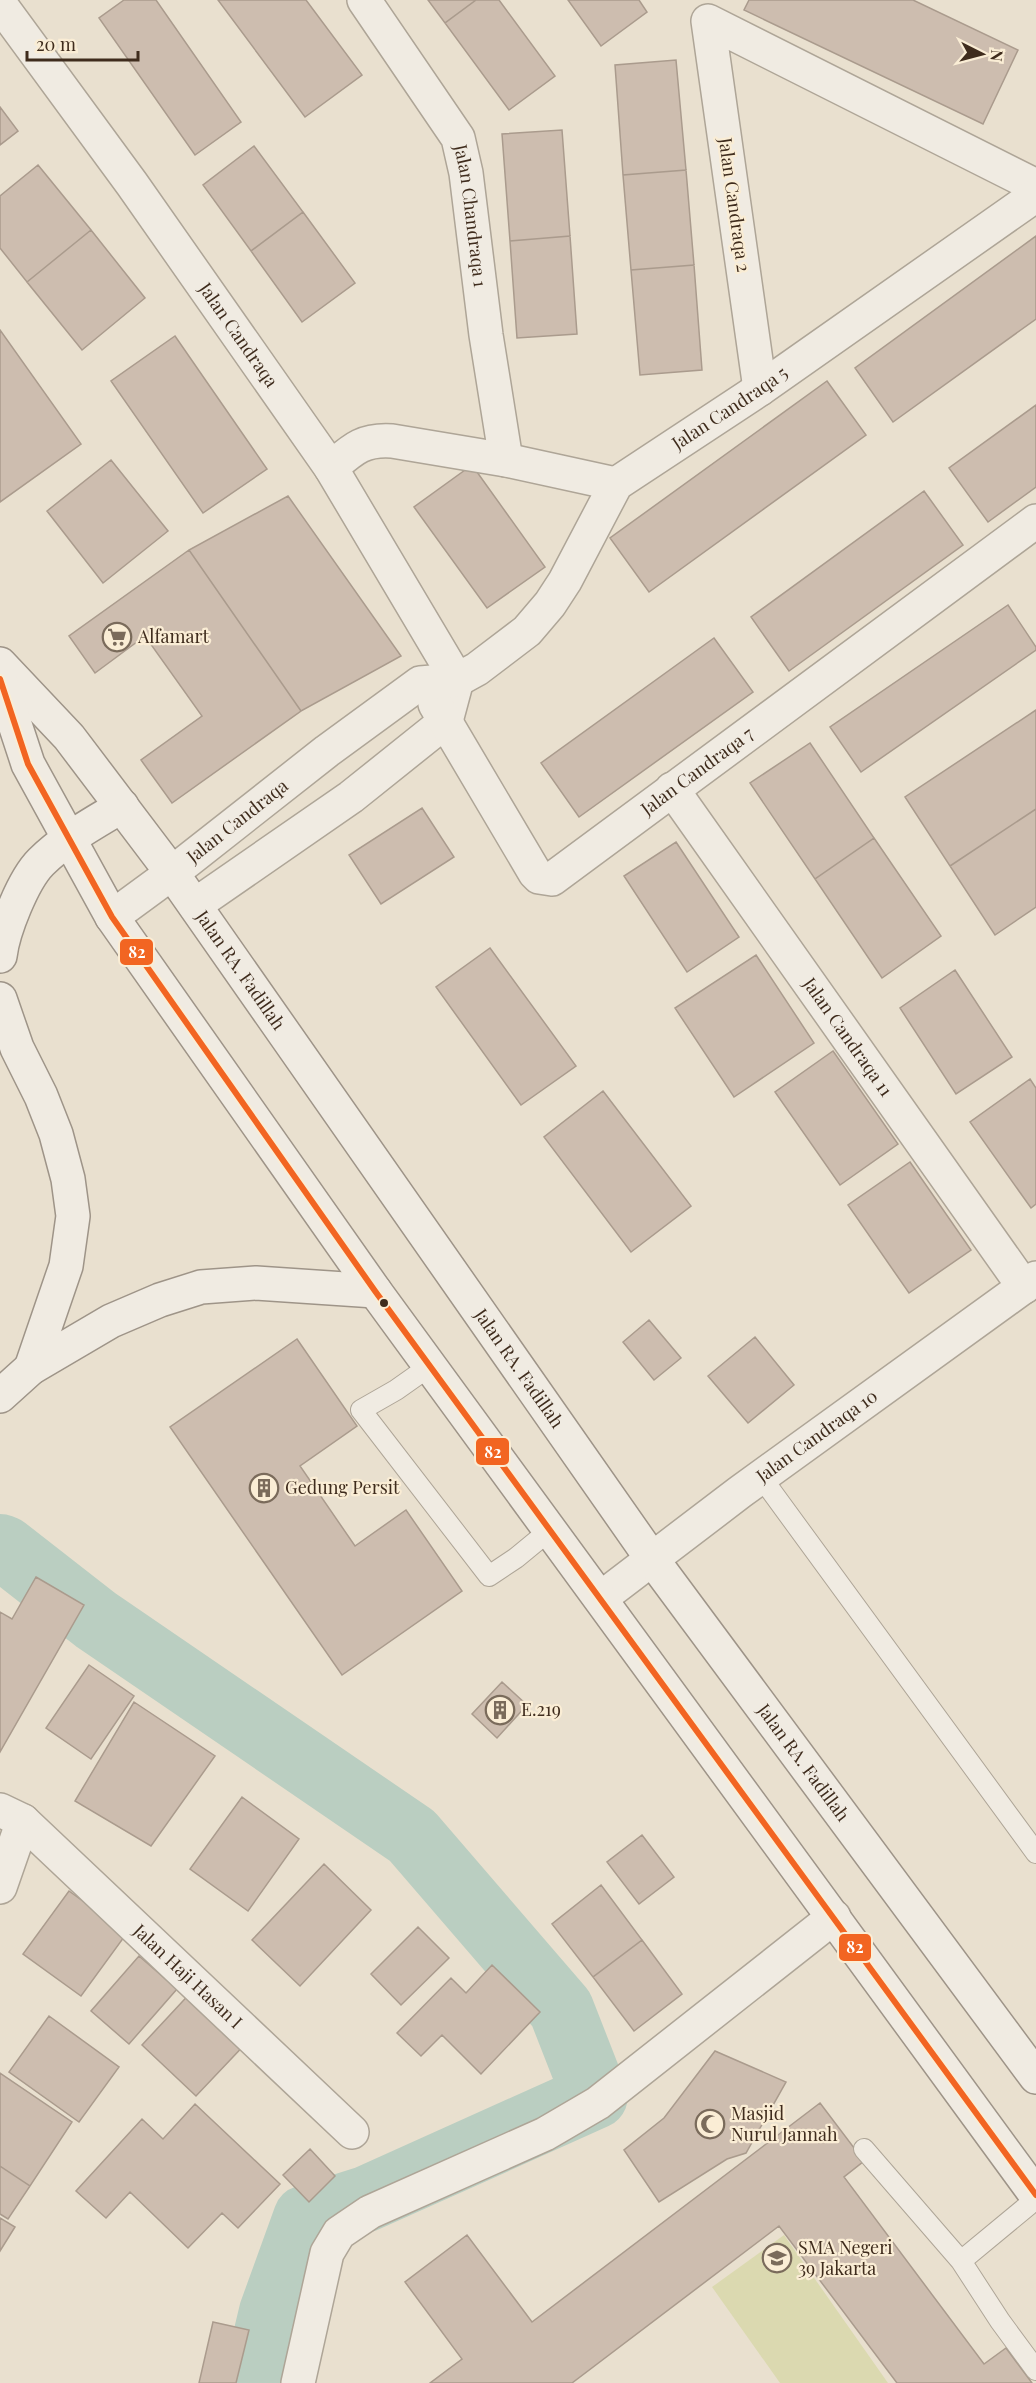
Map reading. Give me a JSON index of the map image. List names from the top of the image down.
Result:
{
  "streets": {
    "street": [
      "Jalan Candraqa 2",
      "Jalan Chandraqa 1",
      "Jalan Candraqa",
      "Jalan Candraqa 5",
      "Jalan Candraqa 7",
      "Jalan RA. Fadillah",
      "Jalan Candraqa 11",
      "Jalan Candraqa 10",
      "Jalan Haji Hasan I"
    ]
  },
  "crossings": [
    ["Jalan Candraqa 2", "Jalan Candraqa 5"],
    ["Jalan Candraqa", "Jalan Candraqa 7"],
    ["Jalan Candraqa", "Jalan RA. Fadillah"],
    ["Jalan Candraqa 7", "Jalan Candraqa 11"],
    ["Jalan RA. Fadillah", "Jalan Candraqa 10"],
    ["Jalan Candraqa 11", "Jalan Candraqa 10"]
  ],
  "places": {
    "supermarket": ["Alfamart"],
    "building": ["Gedung Persit", "E.219"],
    "mosque": ["Masjid Nurul Jannah"],
    "school or university": ["SMA Negeri 39 Jakarta"]
  },
  "lines": ["transit line 82"],
  "scale_bar": "20 m",
  "north": "right"
}
